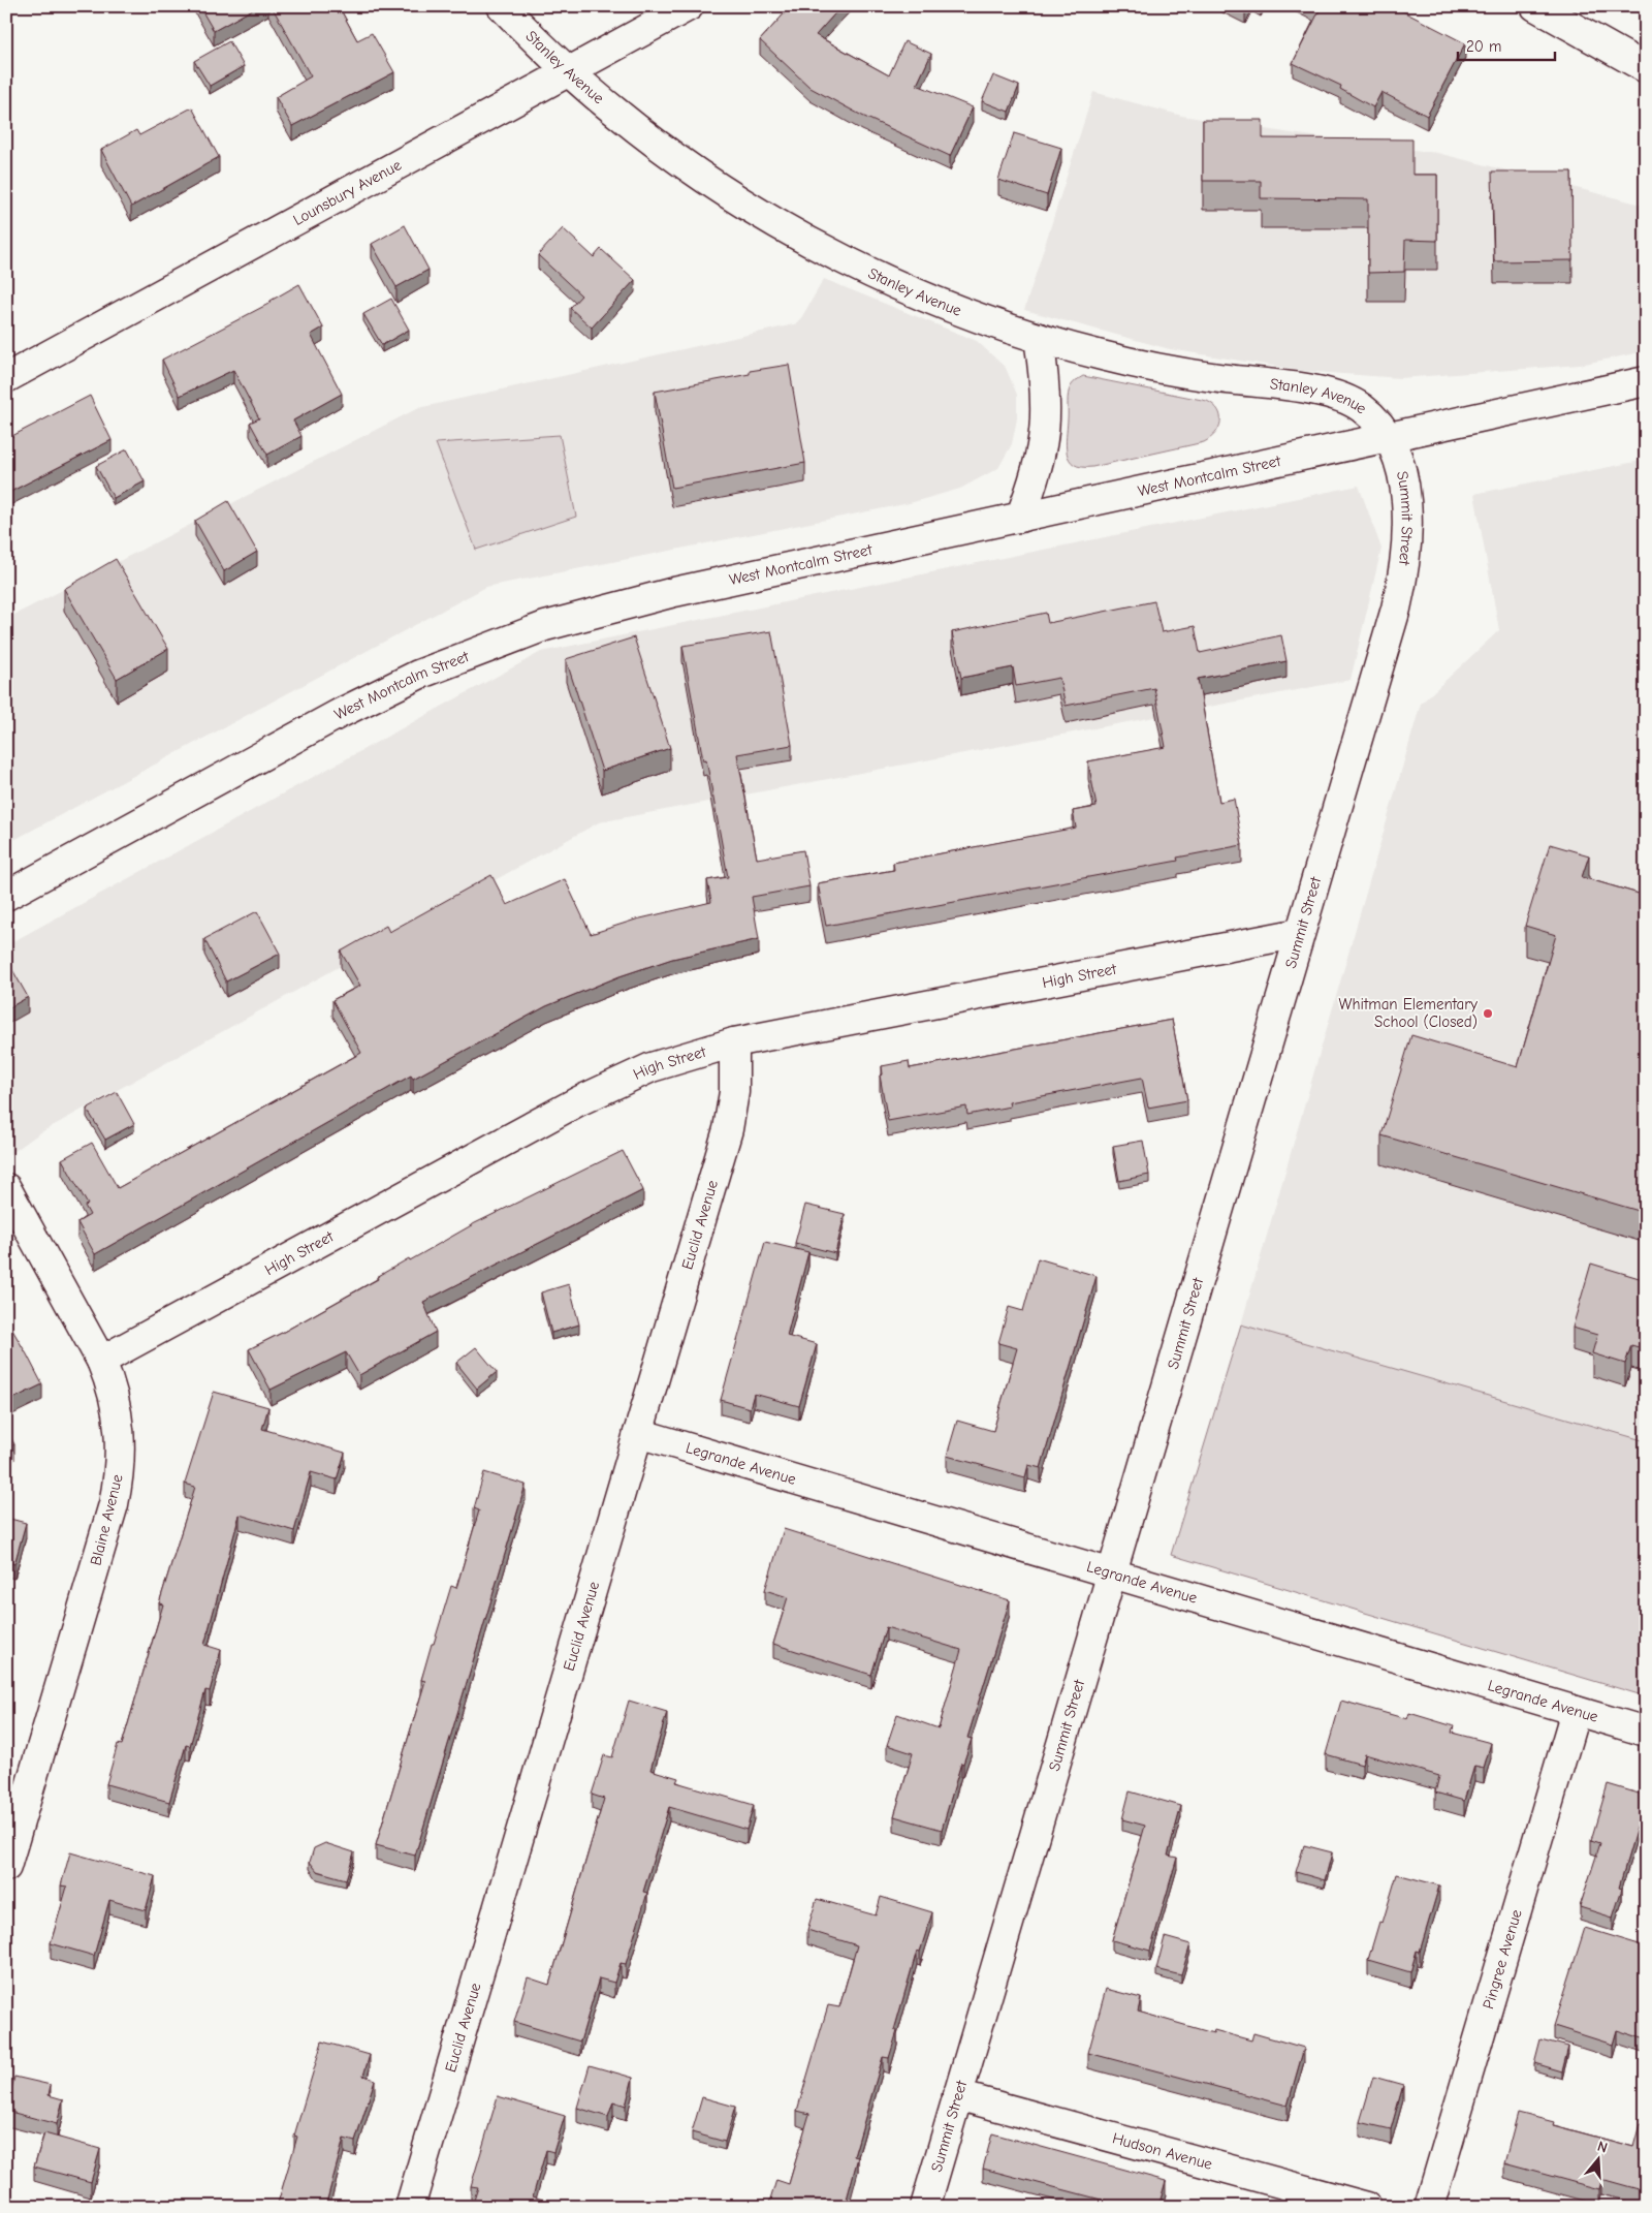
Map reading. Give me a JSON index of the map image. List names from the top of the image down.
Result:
{
  "streets": {
    "street": [
      "Stanley Avenue",
      "Lounsbury Avenue",
      "West Montcalm Street",
      "Summit Street",
      "High Street",
      "Euclid Avenue",
      "Legrande Avenue",
      "Blaine Avenue",
      "Pingree Avenue",
      "Hudson Avenue"
    ]
  },
  "crossings": [
    ["Stanley Avenue", "Lounsbury Avenue"],
    ["Stanley Avenue", "West Montcalm Street"],
    ["Stanley Avenue", "Summit Street"],
    ["West Montcalm Street", "Summit Street"],
    ["Summit Street", "High Street"],
    ["Summit Street", "Legrande Avenue"],
    ["Summit Street", "Hudson Avenue"],
    ["High Street", "Euclid Avenue"],
    ["High Street", "Blaine Avenue"],
    ["Euclid Avenue", "Legrande Avenue"],
    ["Legrande Avenue", "Pingree Avenue"]
  ],
  "places": ["Whitman Elementary School (Closed)"],
  "scale_bar": "20 m",
  "north": "top"
}
